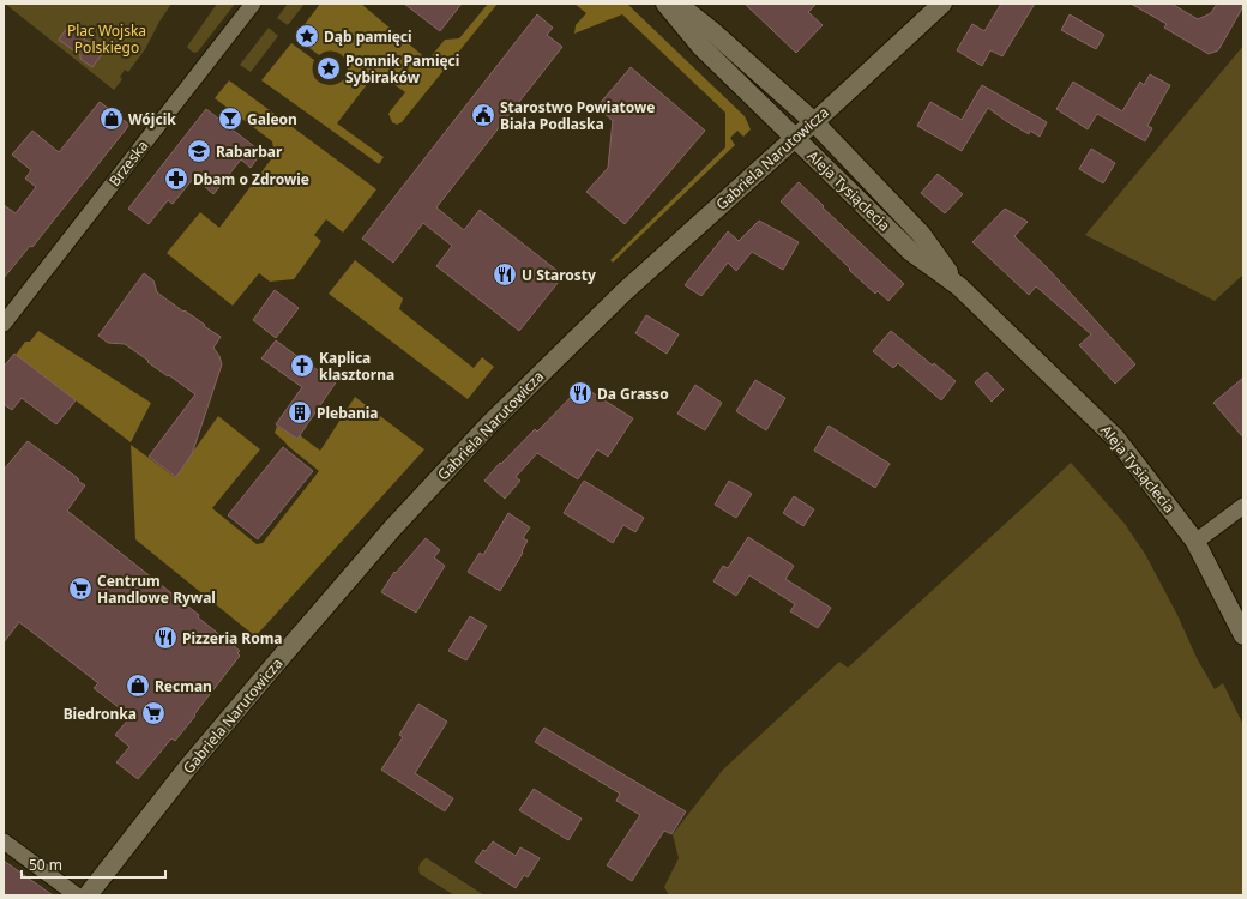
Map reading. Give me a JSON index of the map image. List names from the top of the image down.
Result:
{
  "streets": {
    "street": ["Gabriela Narutowicza", "Brzeska", "Aleja Tysiąclecia"]
  },
  "crossings": [
    ["Gabriela Narutowicza", "Aleja Tysiąclecia"]
  ],
  "parks": ["Plac Wojska Polskiego"],
  "places": {
    "place": ["Dąb pamięci", "Pomnik Pamięci Sybiraków"],
    "public building": ["Starostwo Powiatowe Biała Podlaska"],
    "shop": ["Wójcik", "Recman"],
    "bar": ["Galeon"],
    "school or university": ["Rabarbar"],
    "pharmacy": ["Dbam o Zdrowie"],
    "restaurant": ["U Starosty", "Da Grasso", "Pizzeria Roma"],
    "church": ["Kaplica klasztorna"],
    "building": ["Plebania"],
    "supermarket": ["Centrum Handlowe Rywal", "Biedronka"]
  },
  "scale_bar": "50 m"
}
